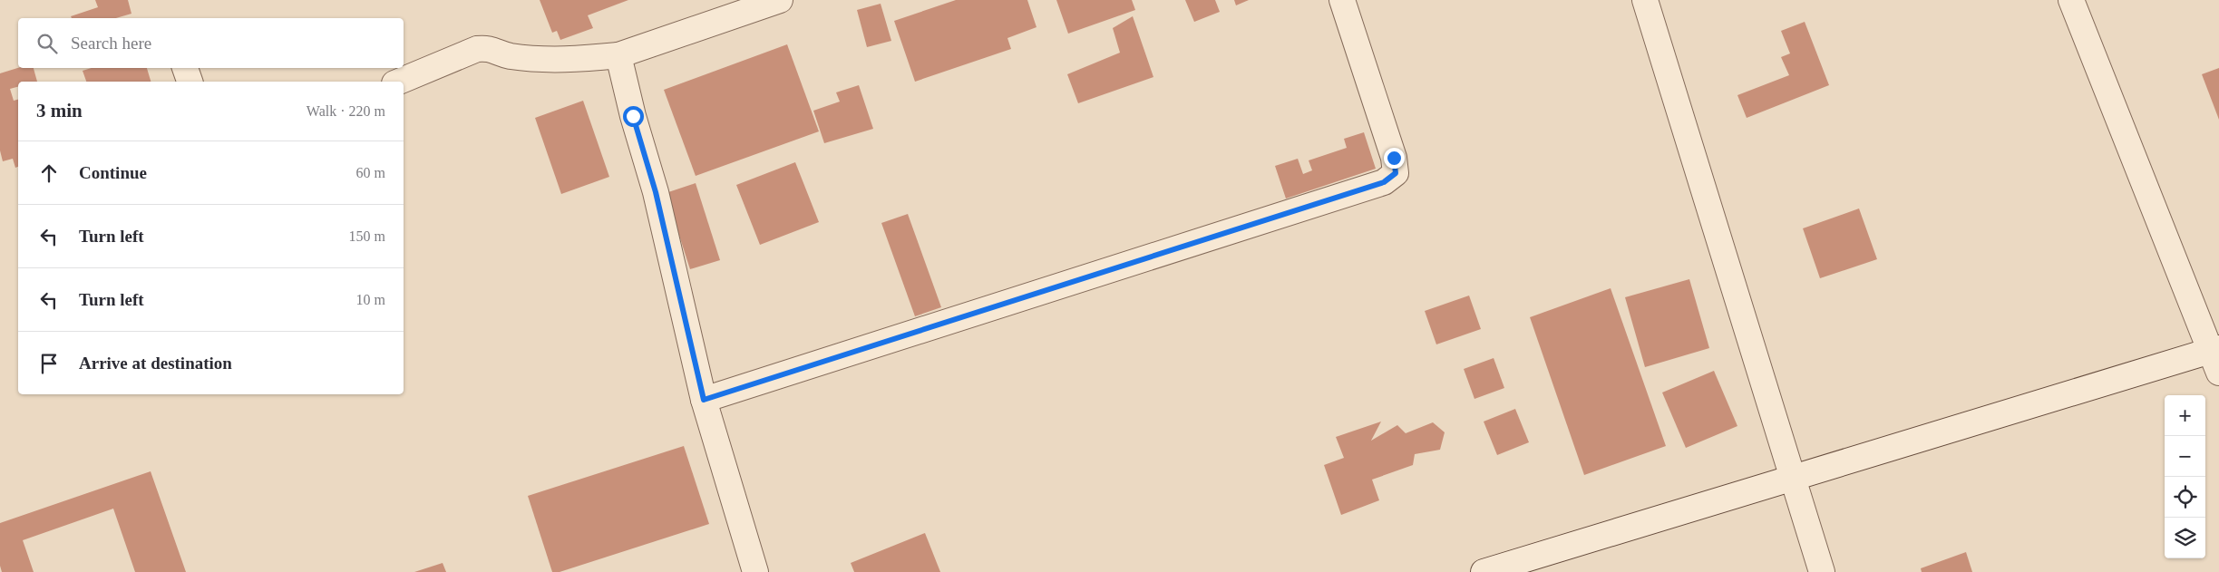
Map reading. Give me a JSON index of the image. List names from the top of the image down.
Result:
{
  "page": {
    "search": "Search here",
    "heading": ["3 min", "Walk · 220 m"],
    "list": [
      ["Continue", "60 m"],
      ["Turn left", "150 m"],
      ["Turn left", "10 m"],
      "Arrive at destination"
    ],
    "map_buttons": ["+", "−"]
  }
}
